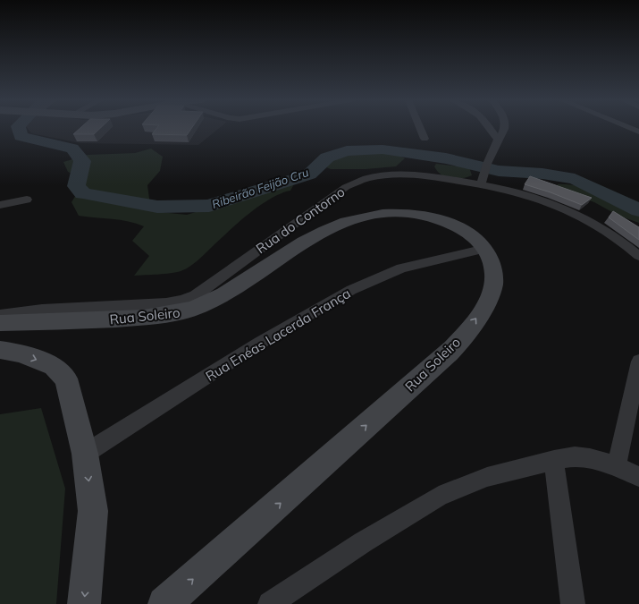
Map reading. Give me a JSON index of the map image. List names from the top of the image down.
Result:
{
  "streets": {
    "street": ["Rua do Contorno", "Rua Soleiro", "Rua Enéas Lacerda França"]
  },
  "crossings": [
    ["Rua Soleiro", "Rua Enéas Lacerda França"]
  ],
  "water": ["Ribeirão Feijão Cru"]
}
